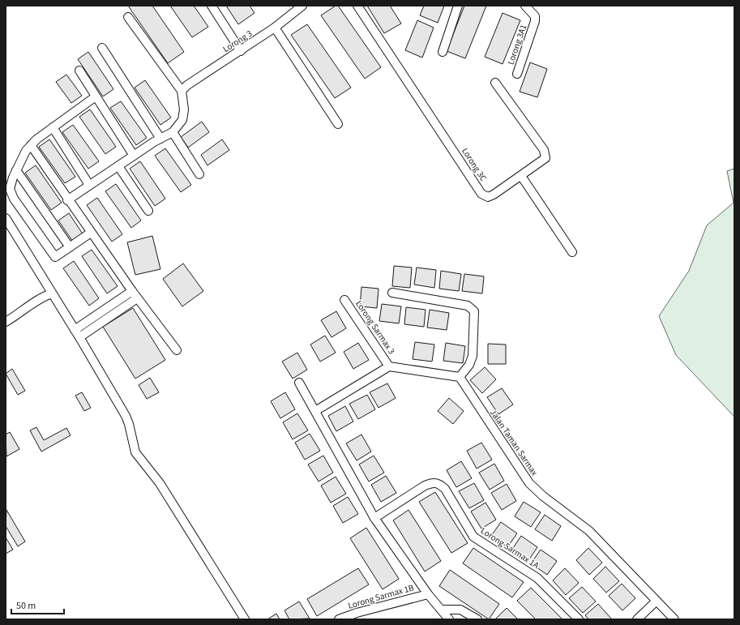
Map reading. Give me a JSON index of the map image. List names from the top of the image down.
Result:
{
  "streets": {
    "street": [
      "Lorong 3",
      "Lorong 3A1",
      "Lorong 3C",
      "Lorong Sarmax 3",
      "Jalan Taman Sarmax",
      "Lorong Sarmax 1A",
      "Lorong Sarmax 1B"
    ]
  },
  "scale_bar": "50 m"
}
